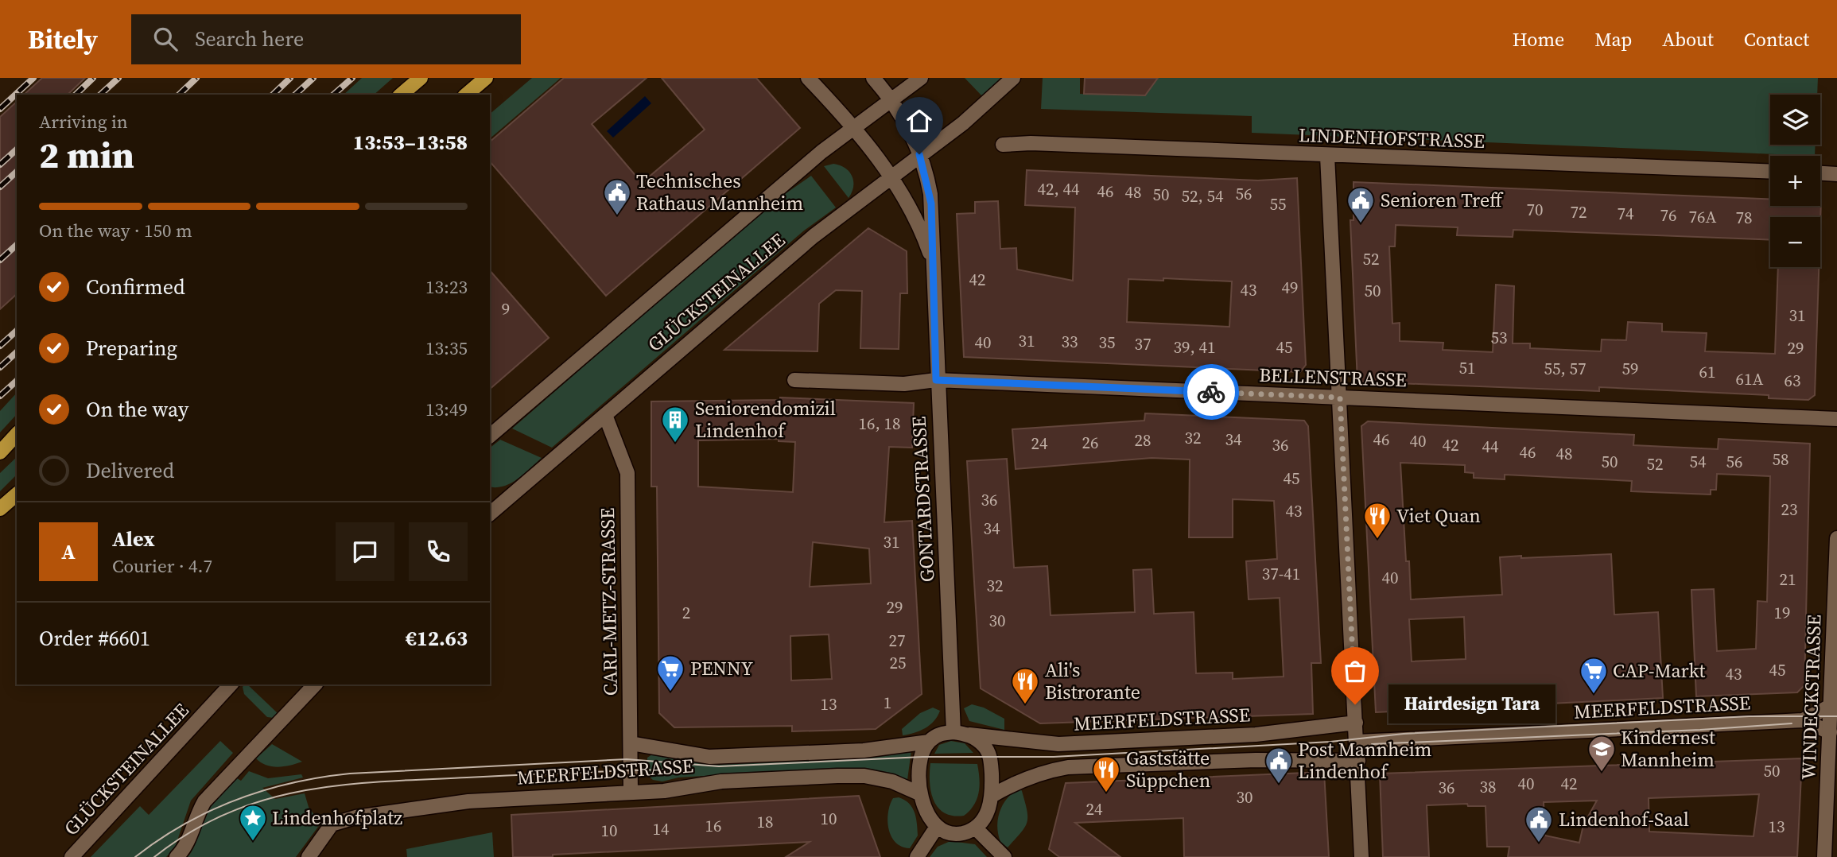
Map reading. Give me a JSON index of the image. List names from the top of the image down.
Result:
{
  "streets": {
    "street": [
      "LINDENHOFSTRASSE",
      "GLÜCKSTEINALLEE",
      "BELLENSTRASSE",
      "GONTARDSTRASSE",
      "CARL-METZ-STRASSE",
      "WINDECKSTRASSE",
      "MEERFELDSTRASSE"
    ]
  },
  "crossings": [
    ["GLÜCKSTEINALLEE", "GONTARDSTRASSE"],
    ["GLÜCKSTEINALLEE", "CARL-METZ-STRASSE"],
    ["BELLENSTRASSE", "GONTARDSTRASSE"],
    ["GONTARDSTRASSE", "MEERFELDSTRASSE"],
    ["CARL-METZ-STRASSE", "MEERFELDSTRASSE"],
    ["WINDECKSTRASSE", "MEERFELDSTRASSE"]
  ],
  "places": {
    "public building": [
      "Technisches Rathaus Mannheim",
      "Senioren Treff",
      "Post Mannheim Lindenhof",
      "Lindenhof-Saal"
    ],
    "building": ["Seniorendomizil Lindenhof"],
    "restaurant": ["Viet Quan", "Ali's Bistrorante", "Gaststätte Süppchen"],
    "supermarket": ["PENNY", "CAP-Markt"],
    "other": ["Hairdesign Tara"],
    "school or university": ["Kindernest Mannheim"],
    "place": ["Lindenhofplatz"]
  },
  "house_numbers": [
    "42, 44",
    "46",
    "48",
    "56",
    "50",
    "52, 54",
    "55",
    "70",
    "72",
    "74",
    "76",
    "76A",
    "78",
    "52",
    "42",
    "49",
    "43",
    "50",
    "9",
    "31",
    "53",
    "31",
    "33",
    "40",
    "35",
    "37",
    "39, 41",
    "45",
    "29",
    "51",
    "55, 57",
    "59",
    "61",
    "61A",
    "63",
    "16, 18",
    "32",
    "34",
    "46",
    "28",
    "40",
    "26",
    "24",
    "36",
    "42",
    "44",
    "46",
    "48",
    "58",
    "50",
    "54",
    "56",
    "52",
    "45",
    "36",
    "23",
    "43",
    "34",
    "31",
    "37-41",
    "40",
    "21",
    "32",
    "29",
    "2",
    "19",
    "30",
    "27",
    "25",
    "45",
    "43",
    "1",
    "13",
    "50",
    "40",
    "42",
    "38",
    "36",
    "30",
    "24",
    "10",
    "18",
    "16",
    "13",
    "14",
    "10"
  ],
  "page": {
    "header": "Bitely",
    "search": "Search here",
    "nav": [
      "Home",
      "Map",
      "About",
      "Contact"
    ],
    "map_buttons": ["+", "−"],
    "heading": ["2 min", "Arriving in", "13:53–13:58"],
    "panel": [
      "Alex",
      "Courier · 4.7",
      "Order #6601",
      "€12.63"
    ],
    "bar": "On the way · 150 m",
    "list": [
      ["Confirmed", "13:23"],
      ["Preparing", "13:35"],
      ["On the way", "13:49"],
      "Delivered"
    ],
    "round": "A",
    "bubble": "Hairdesign Tara"
  }
}
